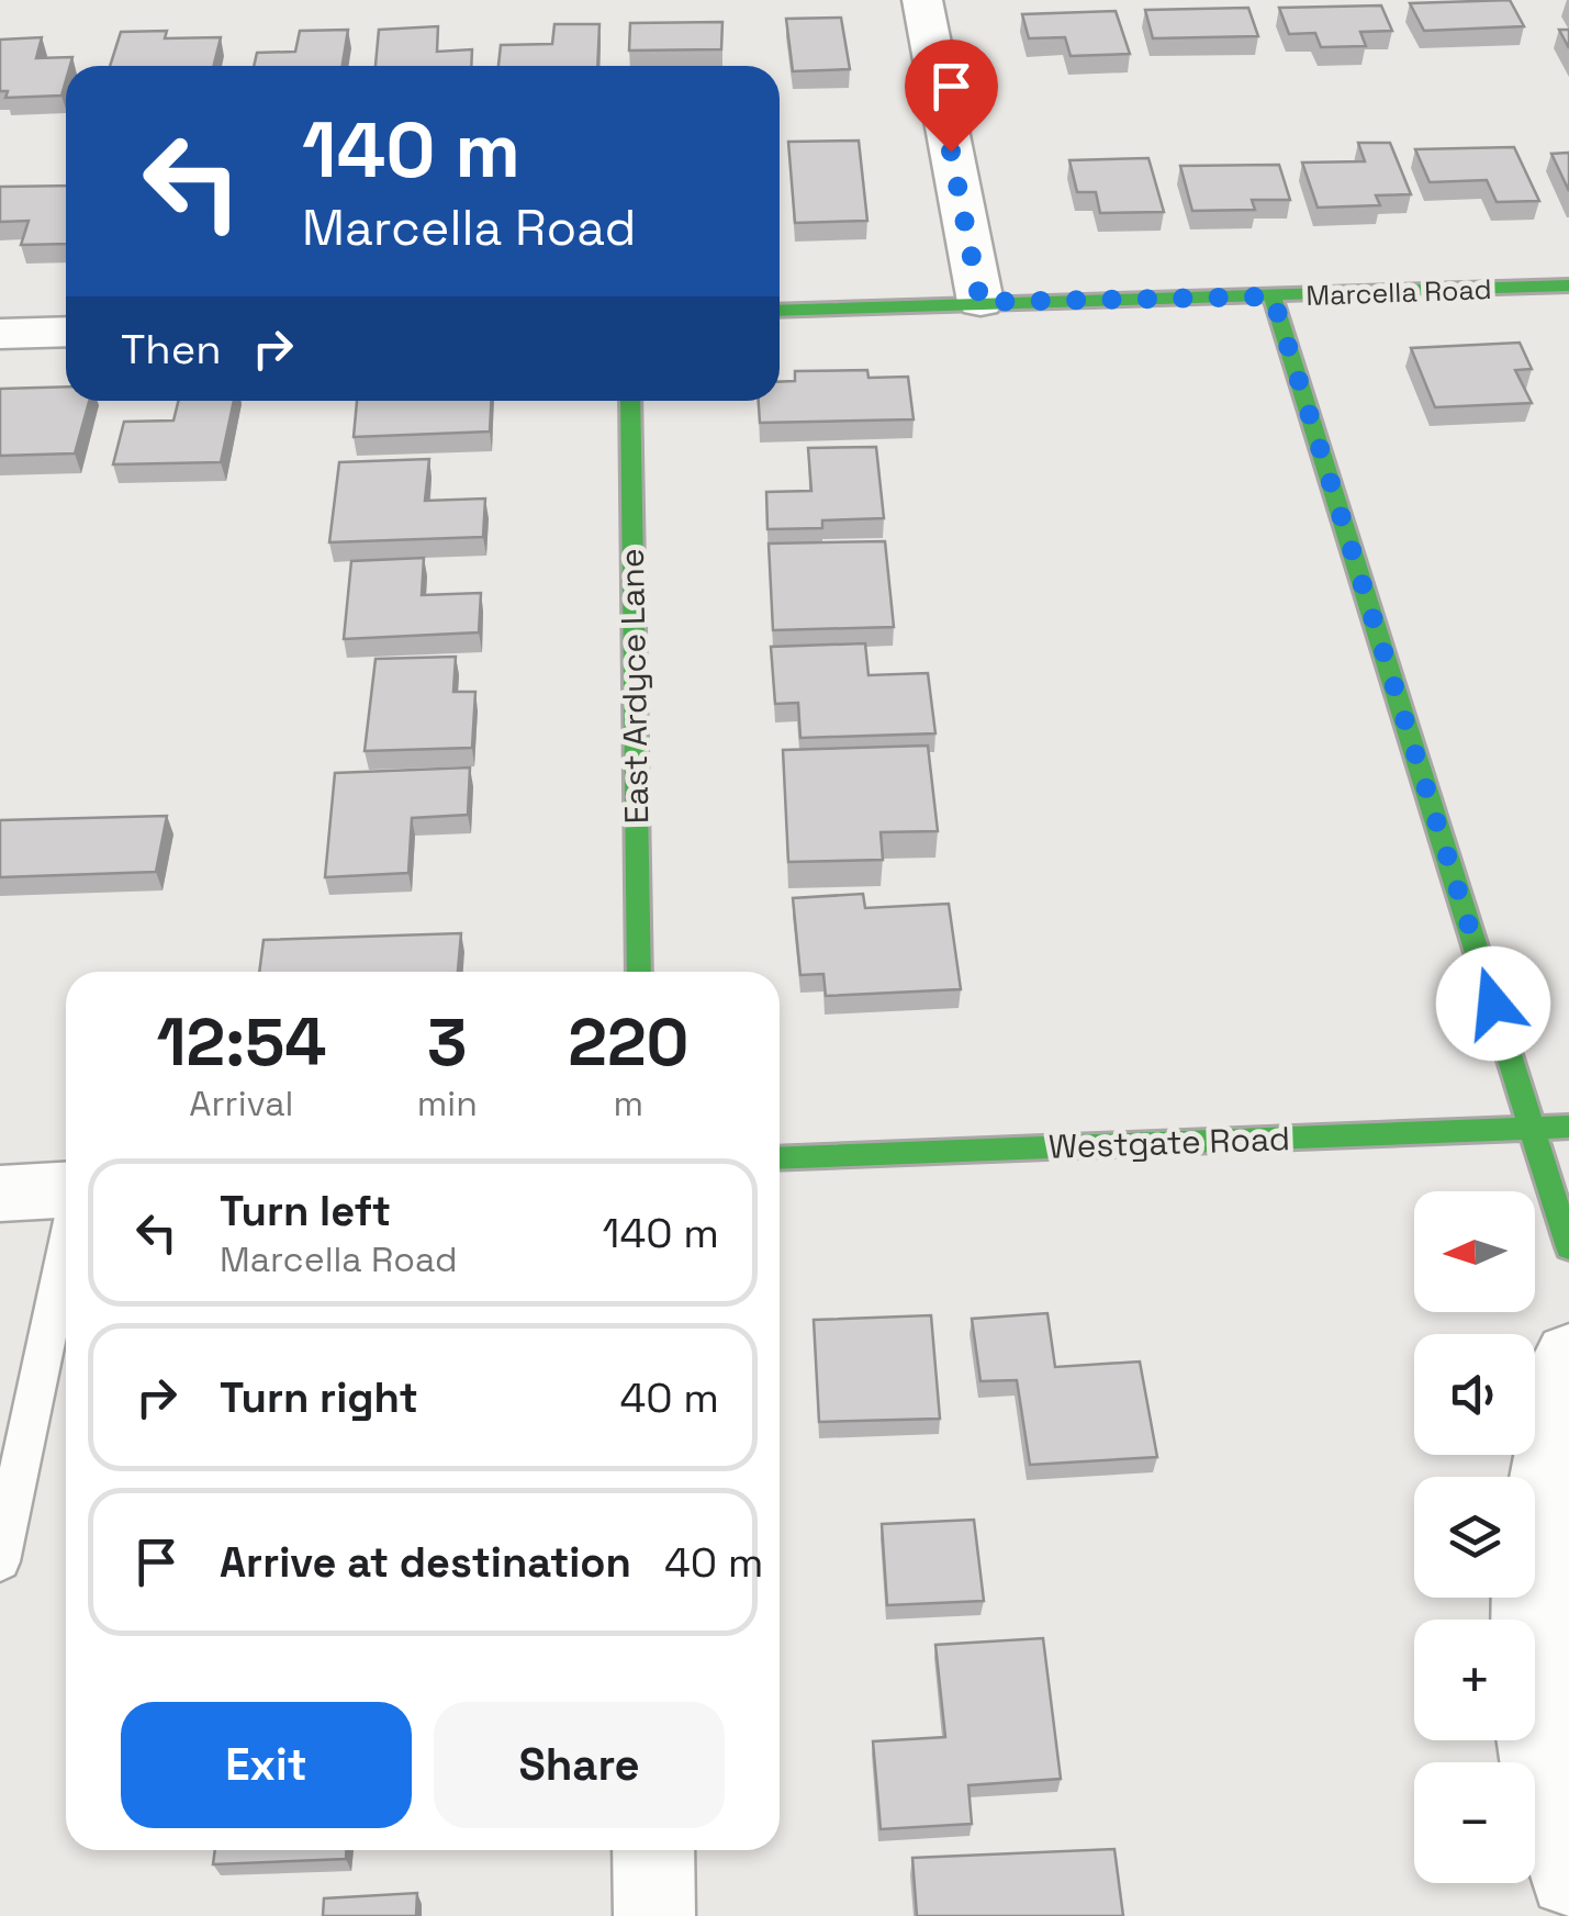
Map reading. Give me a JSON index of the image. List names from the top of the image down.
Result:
{
  "streets": {
    "street": ["Marcella Road", "East Ardyce Lane", "Westgate Road"]
  },
  "north": "left",
  "page": {
    "turn": ["140 m", "Marcella Road"],
    "then": "Then",
    "eta": [
      "12:54",
      "Arrival",
      "3",
      "min",
      "220",
      "m"
    ],
    "list": [
      {
        "name": "Turn left",
        "note": "Marcella Road",
        "value": "140 m"
      },
      {
        "name": "Turn right",
        "value": "40 m"
      },
      {
        "name": "Arrive at destination",
        "value": "40 m"
      }
    ],
    "map_buttons": ["+", "−"],
    "buttons": ["Exit", "Share"]
  }
}
